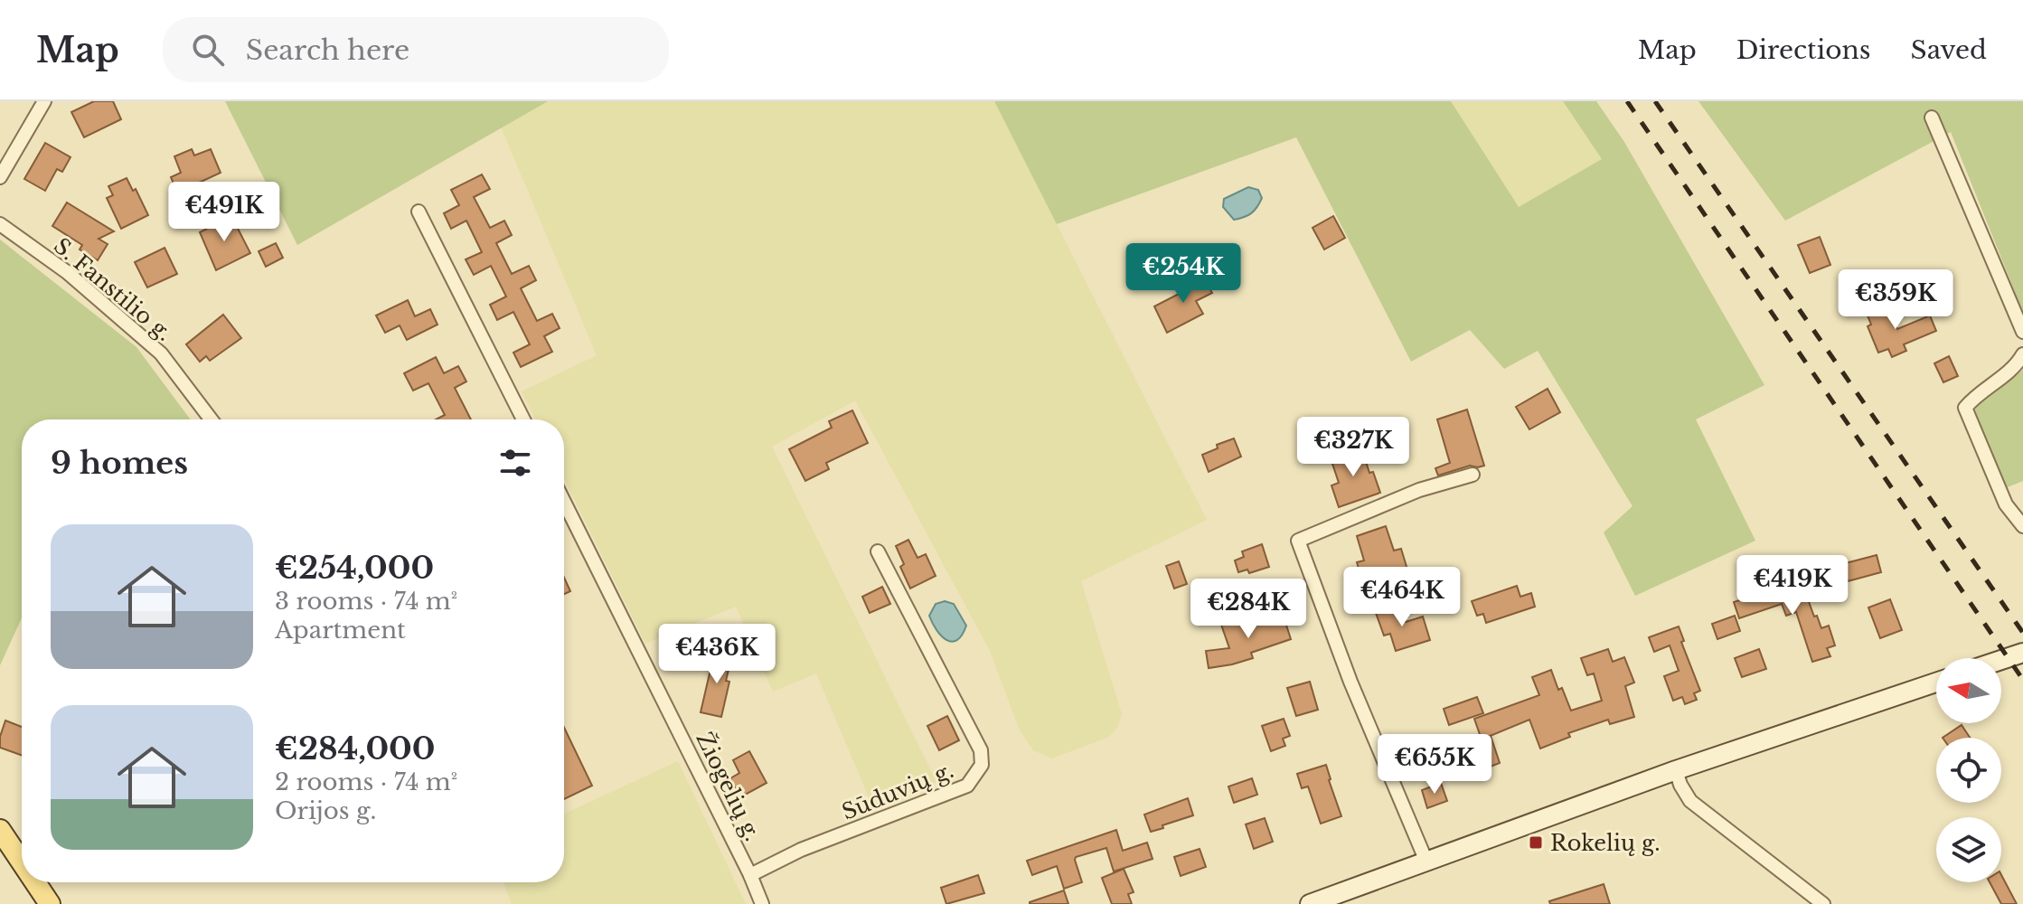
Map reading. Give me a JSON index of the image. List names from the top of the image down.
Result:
{
  "streets": {
    "street": ["S. Fanstilio g.", "Žiogelių g.", "Sūduvių g."]
  },
  "crossings": [
    ["Žiogelių g.", "Sūduvių g."]
  ],
  "places": {
    "transit": ["Rokelių g."]
  },
  "north": "left",
  "page": {
    "header": "Map",
    "search": "Search here",
    "nav": ["Map", "Directions", "Saved"],
    "price": [
      "€491K",
      "€254K",
      "€359K",
      "€327K",
      "€419K",
      "€464K",
      "€284K",
      "€436K",
      "€655K"
    ],
    "heading": "9 homes",
    "list": [
      {
        "name": "€254,000",
        "note": "3 rooms · 74 m² · Apartment"
      },
      {
        "name": "€284,000",
        "note": "2 rooms · 74 m² · Orijos g."
      }
    ]
  }
}
